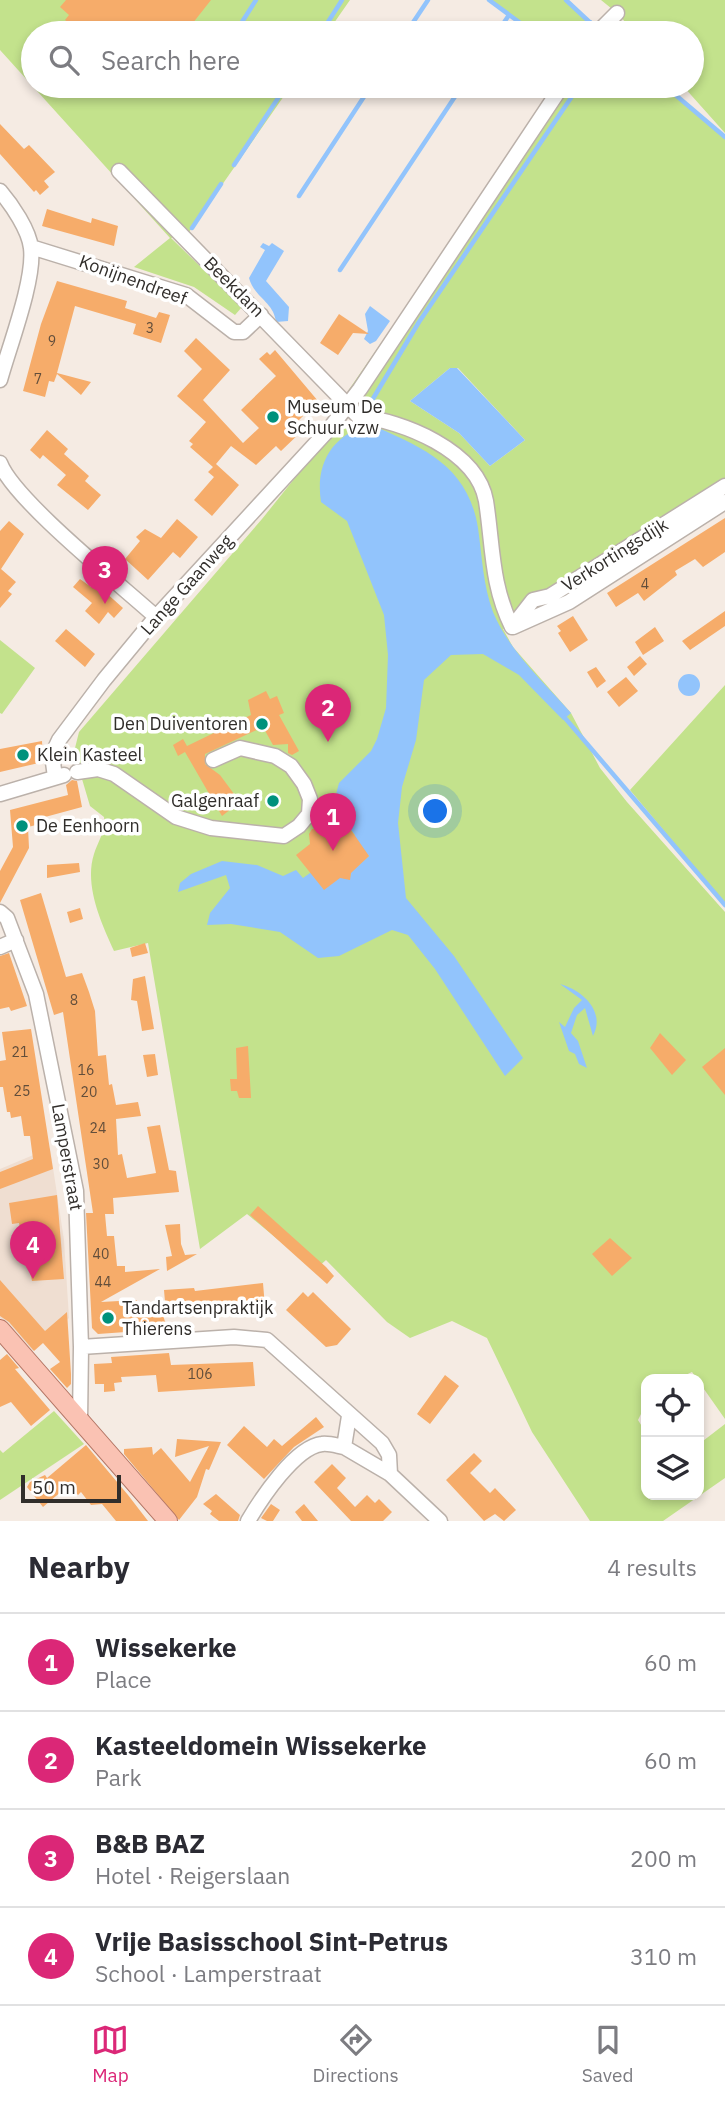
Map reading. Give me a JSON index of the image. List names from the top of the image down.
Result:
{
  "streets": {
    "street": [
      "Konijnendreef",
      "Beekdam",
      "Verkortingsdijk",
      "Lange Gaanweg",
      "Lamperstraat"
    ]
  },
  "crossings": [
    ["Konijnendreef", "Beekdam"],
    ["Beekdam", "Lange Gaanweg"]
  ],
  "places": [
    "Museum De Schuur vzw",
    "Den Duiventoren",
    "Klein Kasteel",
    "Galgenraaf",
    "De Eenhoorn",
    "Tandartsenpraktijk Thierens"
  ],
  "house_numbers": [
    "3",
    "9",
    "7",
    "4",
    "8",
    "21",
    "16",
    "25",
    "20",
    "24",
    "30",
    "40",
    "44",
    "106"
  ],
  "scale_bar": "50 m",
  "page": {
    "search": "Search here",
    "pins": [
      "3",
      "2",
      "1",
      "4"
    ],
    "scale": "50 m",
    "heading": ["Nearby", "4 results"],
    "list": [
      {
        "mark": "1",
        "name": "Wissekerke",
        "note": "Place",
        "value": "60 m"
      },
      {
        "mark": "2",
        "name": "Kasteeldomein Wissekerke",
        "note": "Park",
        "value": "60 m"
      },
      {
        "mark": "3",
        "name": "B&B BAZ",
        "note": "Hotel · Reigerslaan",
        "value": "200 m"
      },
      {
        "mark": "4",
        "name": "Vrije Basisschool Sint-Petrus",
        "note": "School · Lamperstraat",
        "value": "310 m"
      }
    ],
    "nav": ["Map", "Directions", "Saved"]
  }
}
